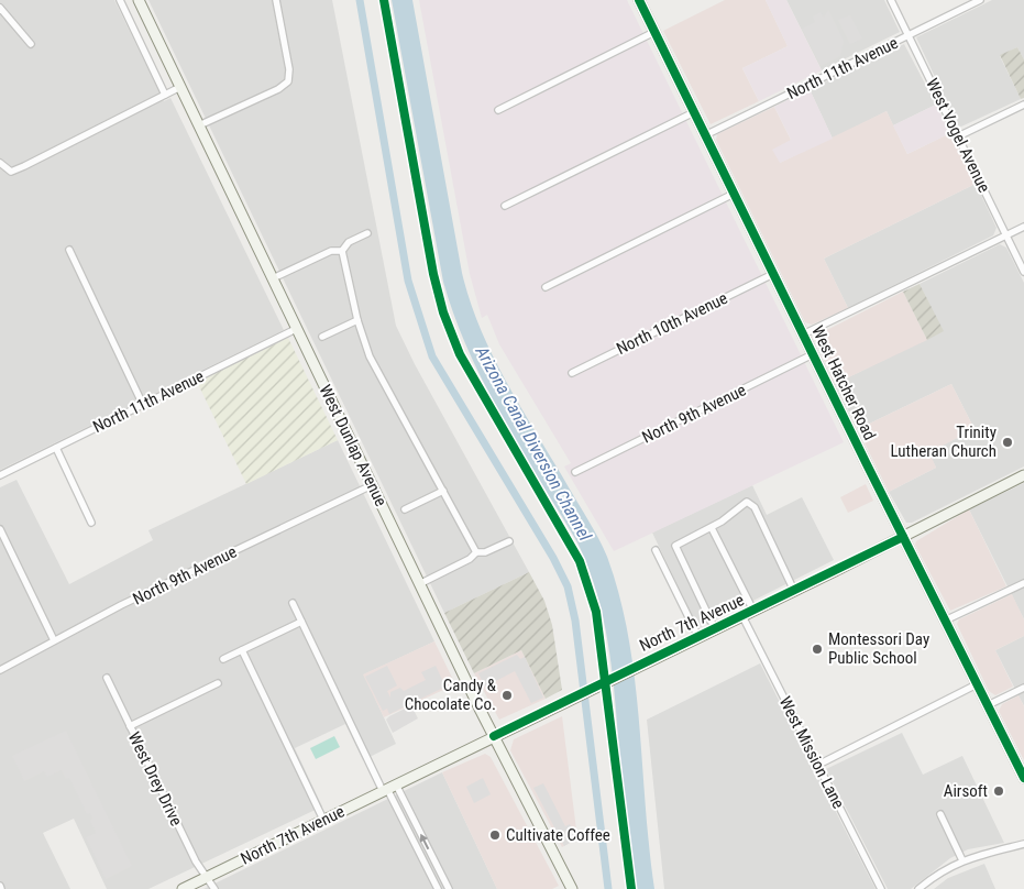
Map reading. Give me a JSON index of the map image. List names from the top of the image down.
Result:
{
  "streets": {
    "main road": ["West Hatcher Road", "West Dunlap Avenue", "North 7th Avenue"],
    "street": [
      "North 11th Avenue",
      "West Vogel Avenue",
      "North 10th Avenue",
      "North 9th Avenue",
      "West Mission Lane",
      "West Drey Drive"
    ]
  },
  "crossings": [
    ["North 11th Avenue", "West Vogel Avenue"],
    ["North 11th Avenue", "West Hatcher Road"],
    ["North 11th Avenue", "West Dunlap Avenue"],
    ["North 10th Avenue", "West Hatcher Road"],
    ["West Hatcher Road", "North 9th Avenue"],
    ["West Hatcher Road", "North 7th Avenue"],
    ["North 9th Avenue", "West Dunlap Avenue"],
    ["West Dunlap Avenue", "North 7th Avenue"],
    ["North 7th Avenue", "West Mission Lane"],
    ["North 7th Avenue", "West Drey Drive"]
  ],
  "water": ["Arizona Canal Diversion Channel"],
  "places": [
    "Trinity Lutheran Church",
    "Montessori Day Public School",
    "Candy & Chocolate Co.",
    "Airsoft",
    "Cultivate Coffee"
  ]
}
